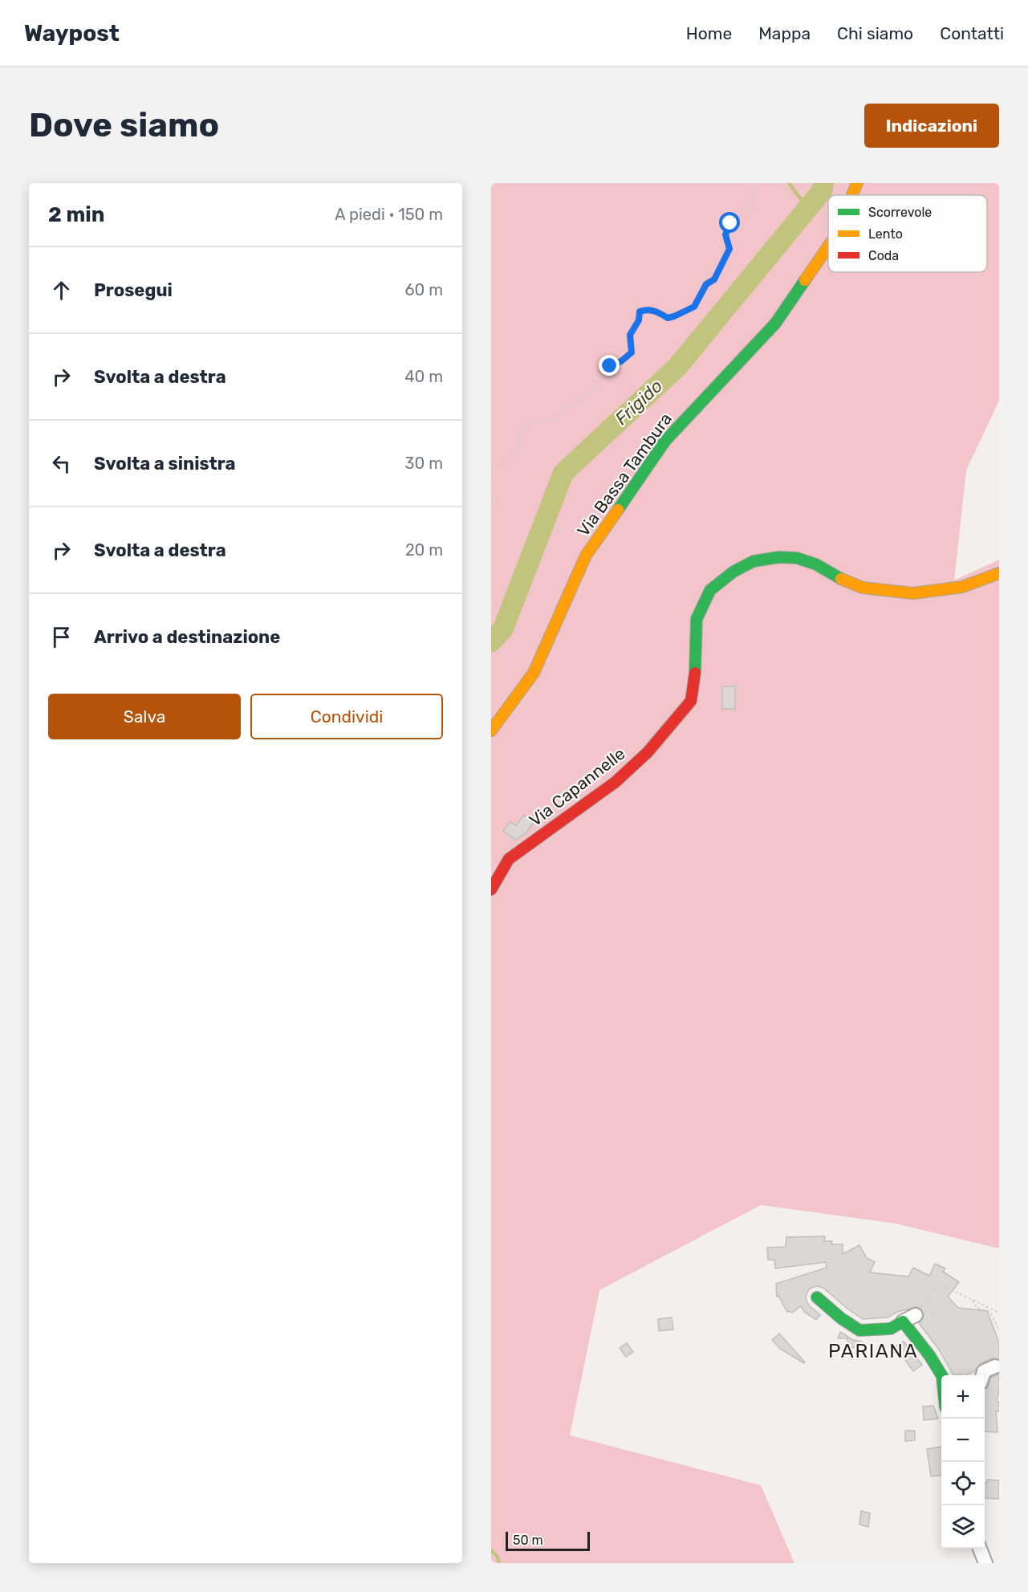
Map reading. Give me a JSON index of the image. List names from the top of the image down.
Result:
{
  "streets": {
    "street": ["Via Bassa Tambura", "Via Capannelle"]
  },
  "districts": ["PARIANA"],
  "water": ["Frigido"],
  "legend": ["Scorrevole", "Lento", "Coda"],
  "scale_bar": "50 m",
  "page": {
    "header": "Waypost",
    "nav": [
      "Home",
      "Mappa",
      "Chi siamo",
      "Contatti"
    ],
    "buttons": [
      "Indicazioni",
      ["Salva", "Condividi"]
    ],
    "title": "Dove siamo",
    "heading": ["2 min", "A piedi · 150 m"],
    "list": [
      ["Prosegui", "60 m"],
      ["Svolta a destra", "40 m"],
      ["Svolta a sinistra", "30 m"],
      ["Svolta a destra", "20 m"],
      "Arrivo a destinazione"
    ],
    "map_buttons": ["+", "−"],
    "scale": "50 m"
  }
}
